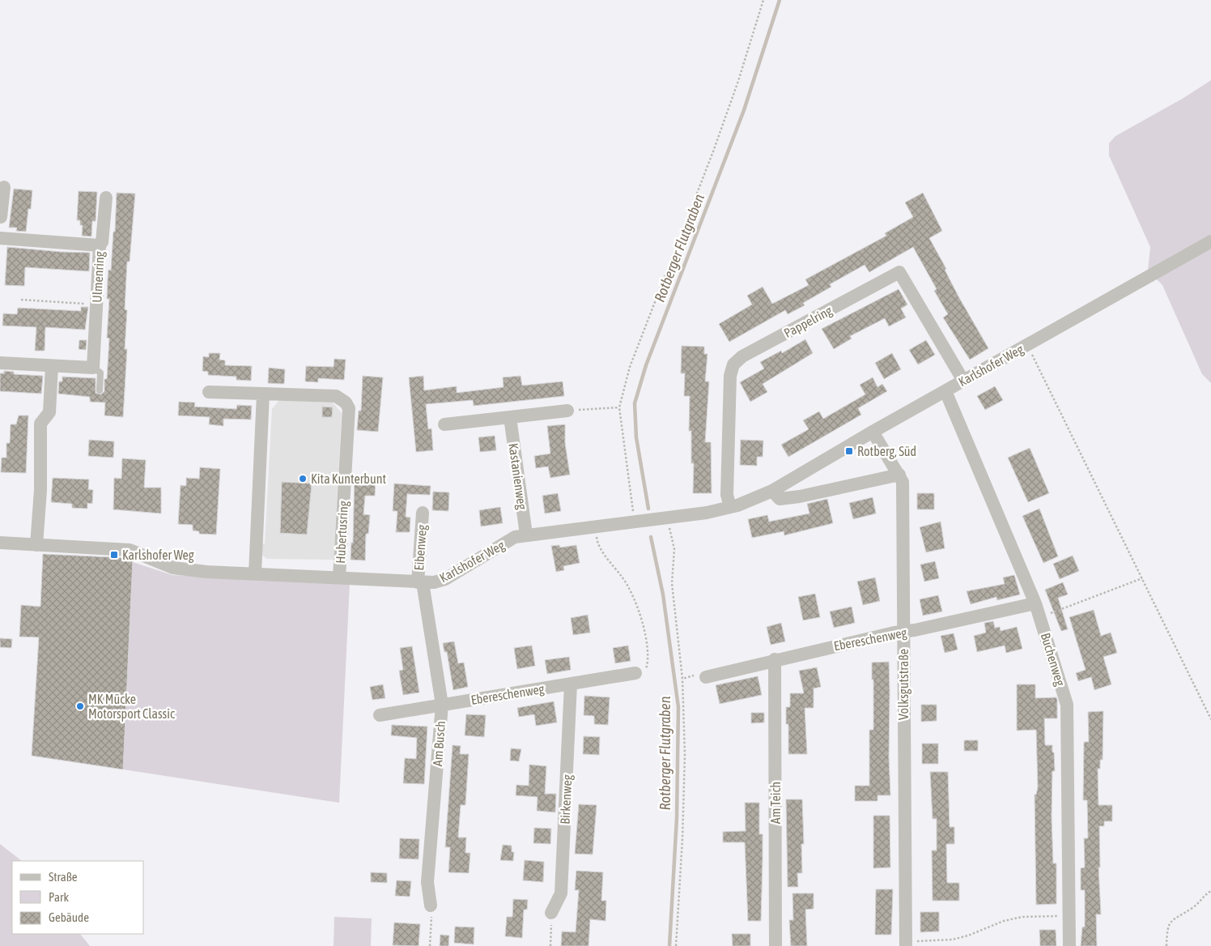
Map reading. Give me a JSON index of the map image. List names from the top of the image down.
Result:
{
  "streets": {
    "street": [
      "Ulmenring",
      "Pappelring",
      "Karlshofer Weg",
      "Kastanienweg",
      "Hubertusring",
      "Eibenweg",
      "Ebereschenweg",
      "Buchenweg",
      "Volksgutstraße",
      "Am Busch",
      "Birkenweg",
      "Am Teich"
    ]
  },
  "crossings": [
    ["Pappelring", "Karlshofer Weg"],
    ["Karlshofer Weg", "Kastanienweg"],
    ["Karlshofer Weg", "Hubertusring"],
    ["Karlshofer Weg", "Eibenweg"],
    ["Karlshofer Weg", "Buchenweg"],
    ["Karlshofer Weg", "Volksgutstraße"],
    ["Karlshofer Weg", "Am Busch"],
    ["Eibenweg", "Am Busch"],
    ["Ebereschenweg", "Buchenweg"],
    ["Ebereschenweg", "Volksgutstraße"],
    ["Ebereschenweg", "Am Busch"],
    ["Ebereschenweg", "Birkenweg"],
    ["Ebereschenweg", "Am Teich"]
  ],
  "water": ["Rotberger Flutgraben"],
  "places": {
    "transit": ["Rotberg, Süd", "Karlshofer Weg"],
    "other": ["Kita Kunterbunt", "MK Mücke Motorsport Classic"]
  },
  "legend": ["Straße", "Park", "Gebäude"]
}
